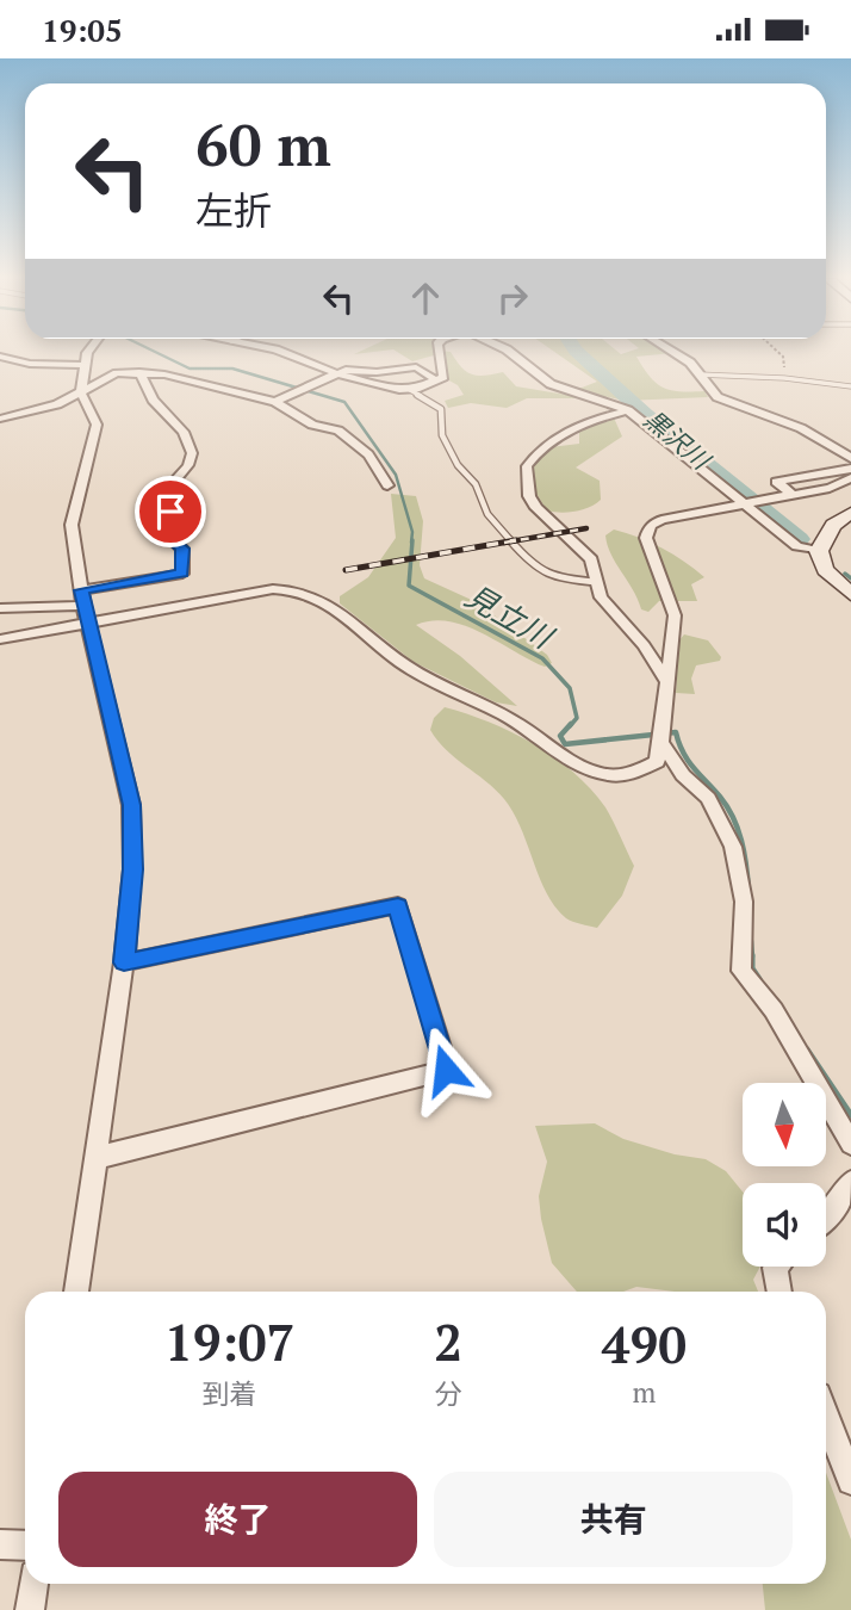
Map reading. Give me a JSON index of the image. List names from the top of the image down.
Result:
{
  "water": ["黒沢川", "見立川"],
  "north": "bottom",
  "page": {
    "status": "19:05",
    "turn": ["60 m", "左折"],
    "eta": [
      "19:07",
      "到着",
      "2",
      "分",
      "490",
      "m"
    ],
    "buttons": ["終了", "共有"]
  }
}
